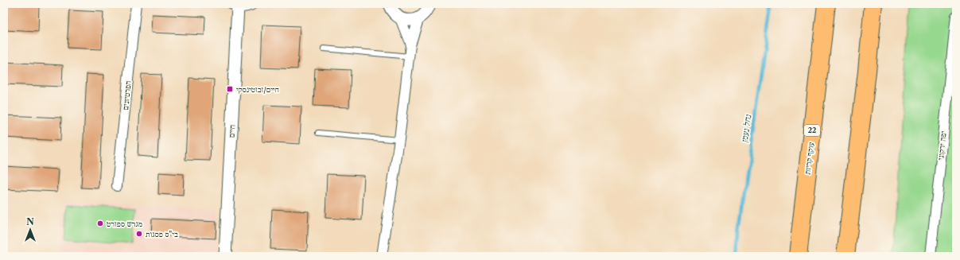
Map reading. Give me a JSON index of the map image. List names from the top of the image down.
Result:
{
  "streets": {
    "highway": ["22", "עוקף קריות"],
    "street": ["הפרטיזנים", "חיים", "יפה ירקוני"]
  },
  "water": ["נחל נעמן"],
  "places": {
    "transit": ["חיים/זבוטינסקי"],
    "other": ["מגרש ספורט", "בי\"ס פסגות"]
  },
  "north": "top"
}
